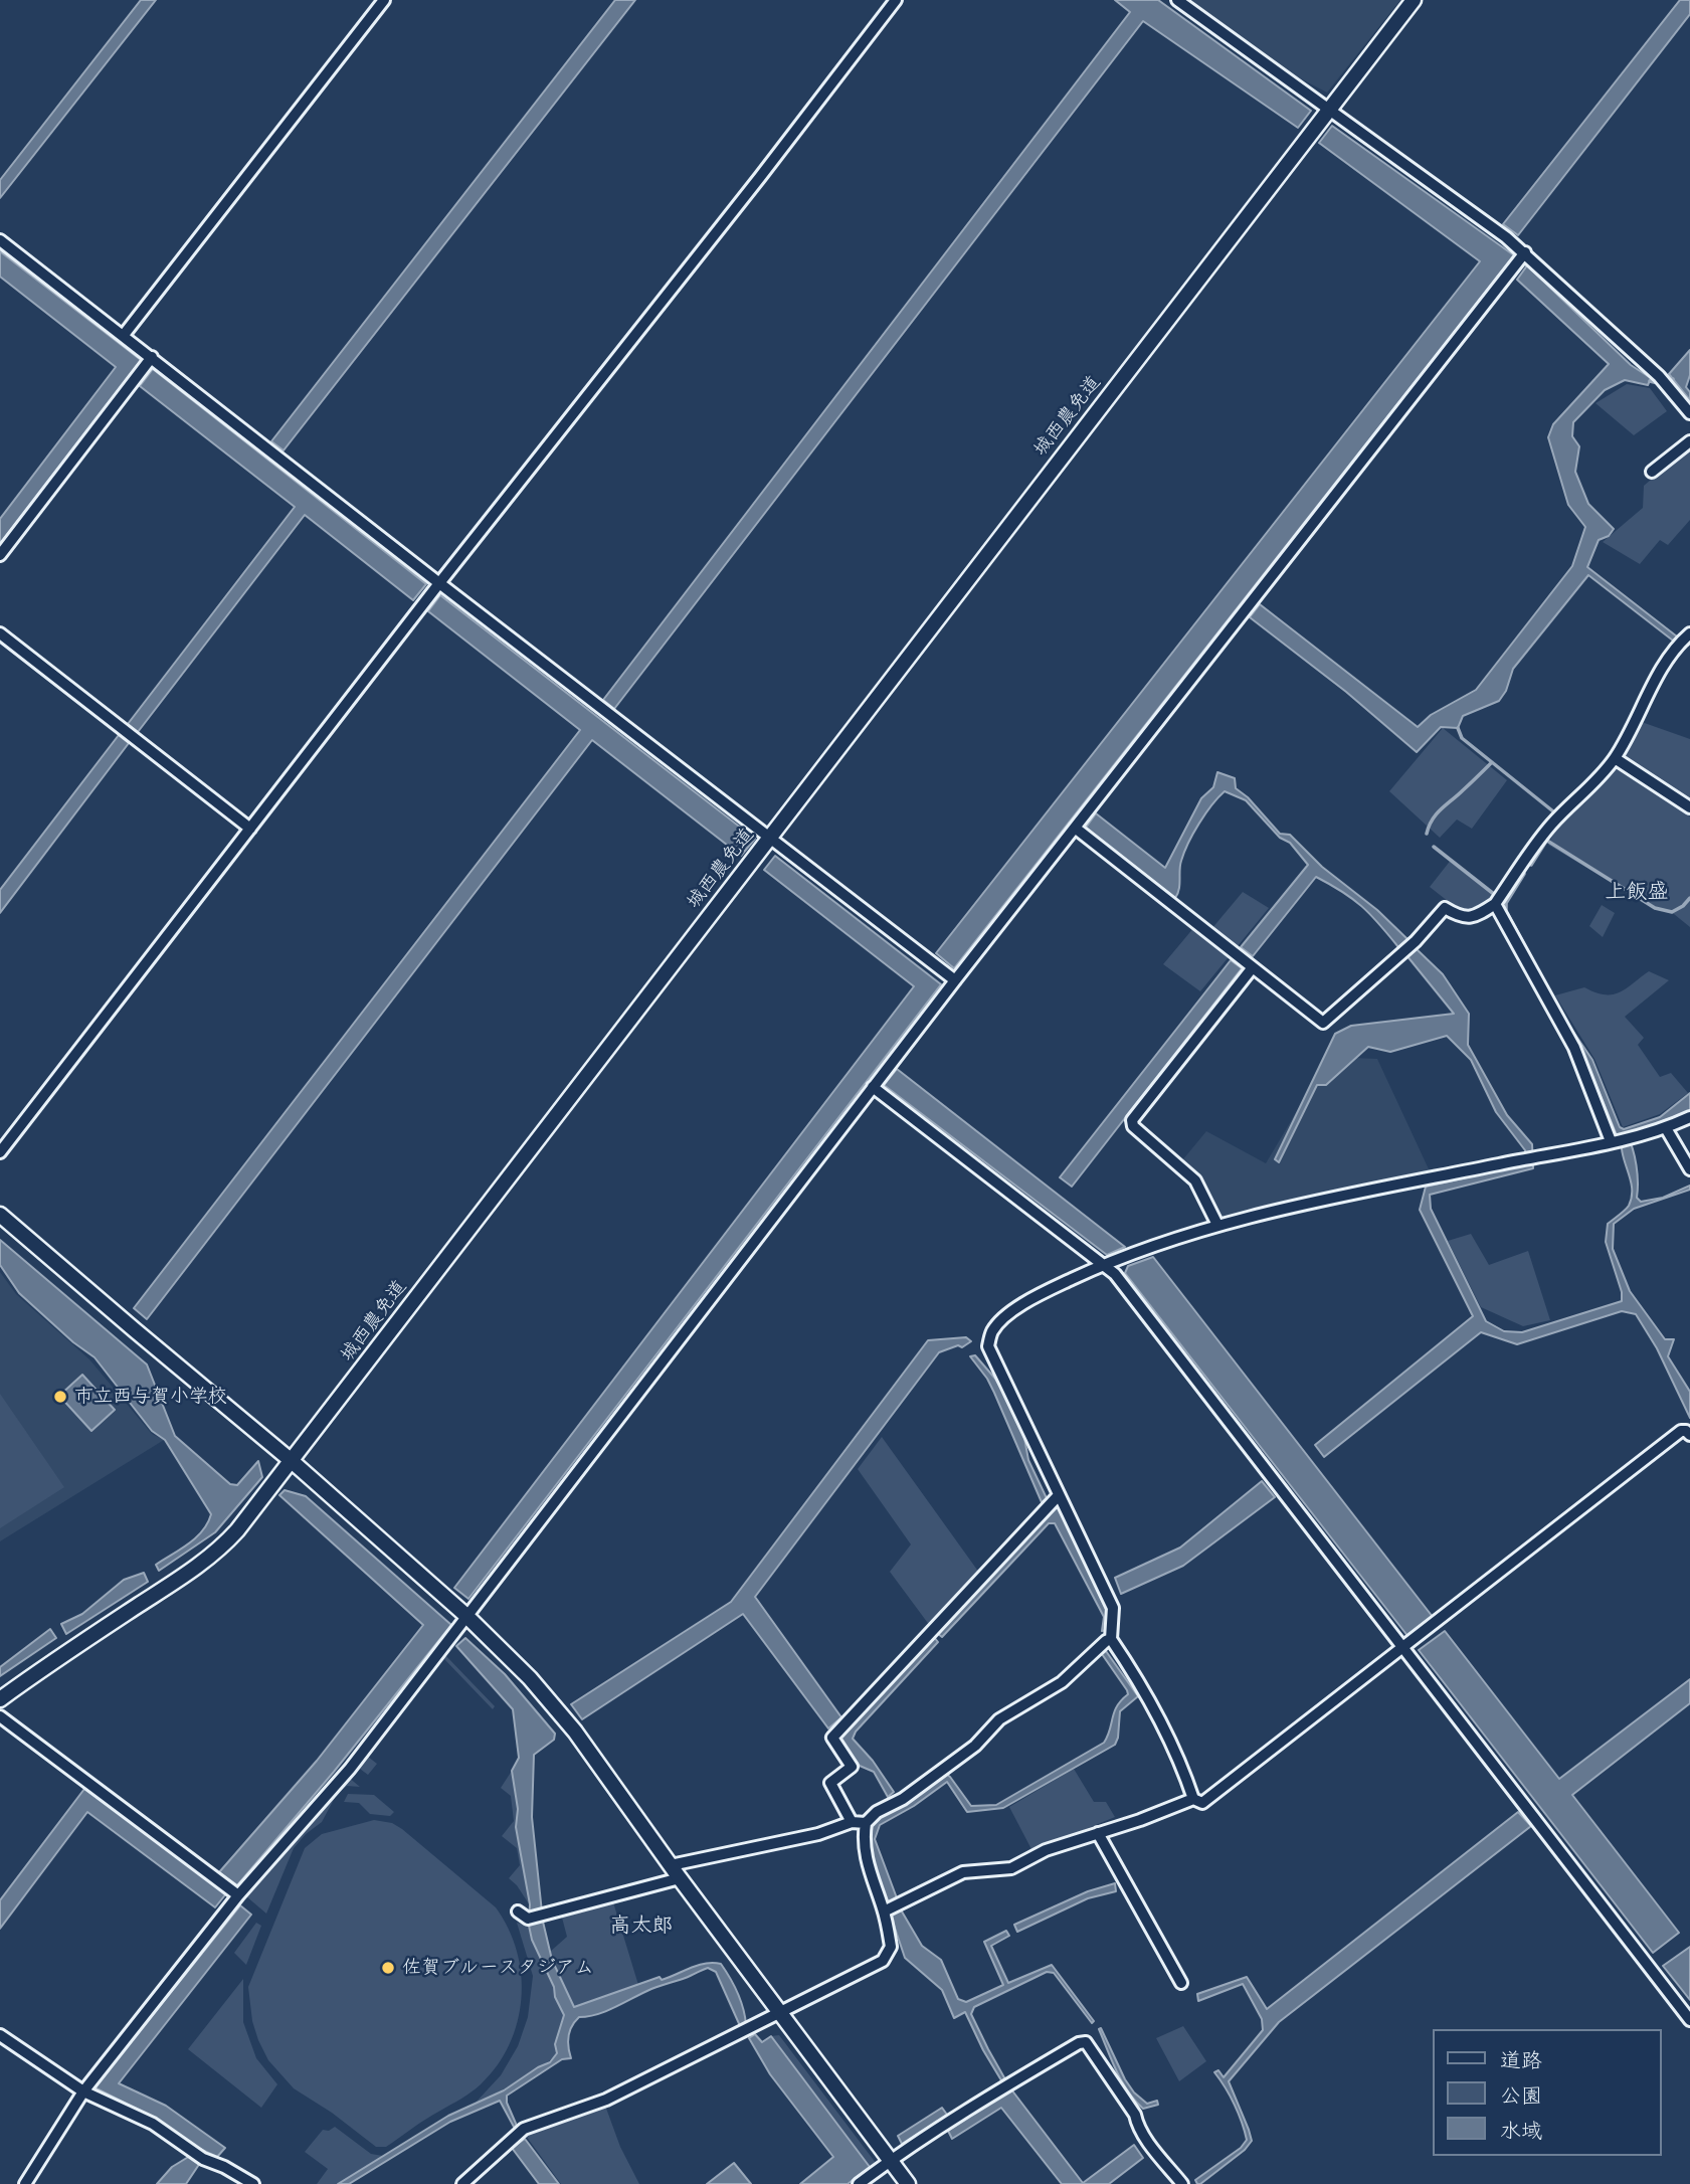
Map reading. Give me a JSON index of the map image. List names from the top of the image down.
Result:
{
  "streets": {
    "street": ["城西農免道"]
  },
  "districts": ["上飯盛", "高太郎"],
  "places": ["市立西与賀小学校", "佐賀ブルースタジアム"],
  "legend": ["道路", "公園", "水域"]
}
